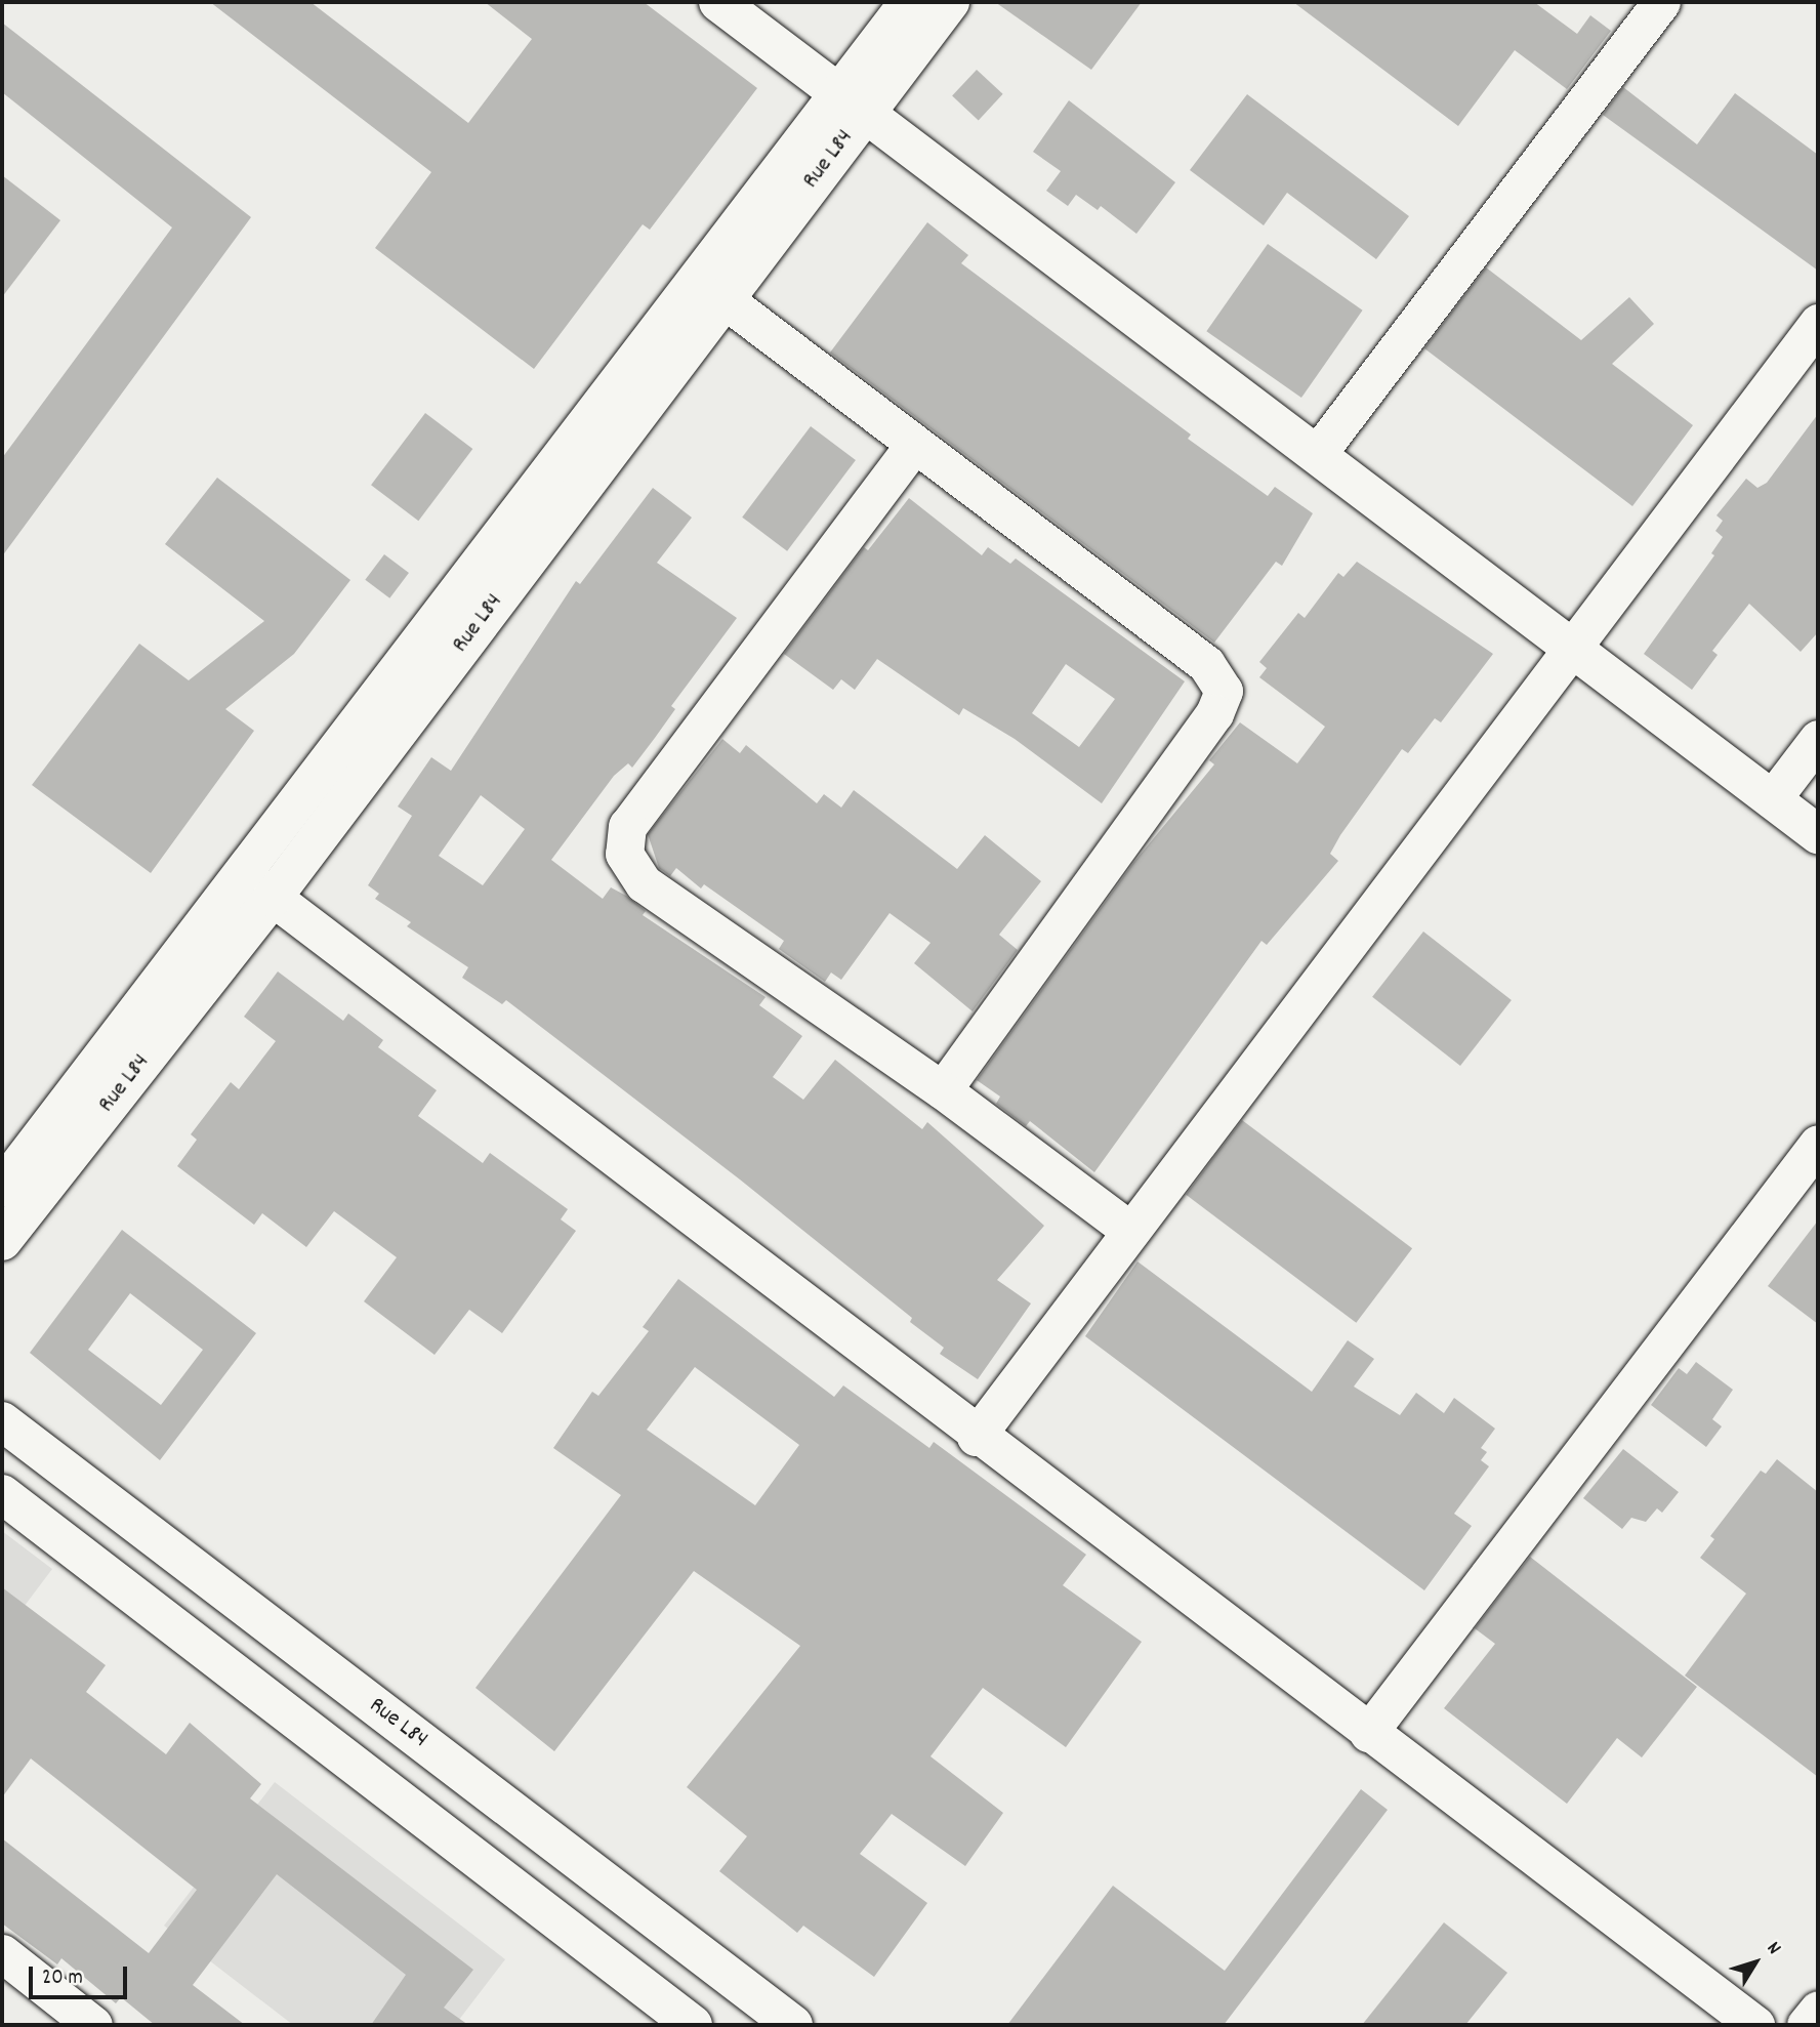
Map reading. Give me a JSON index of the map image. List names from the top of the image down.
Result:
{
  "streets": {
    "street": ["Rue L84"]
  },
  "scale_bar": "20 m",
  "north": "top right"
}
